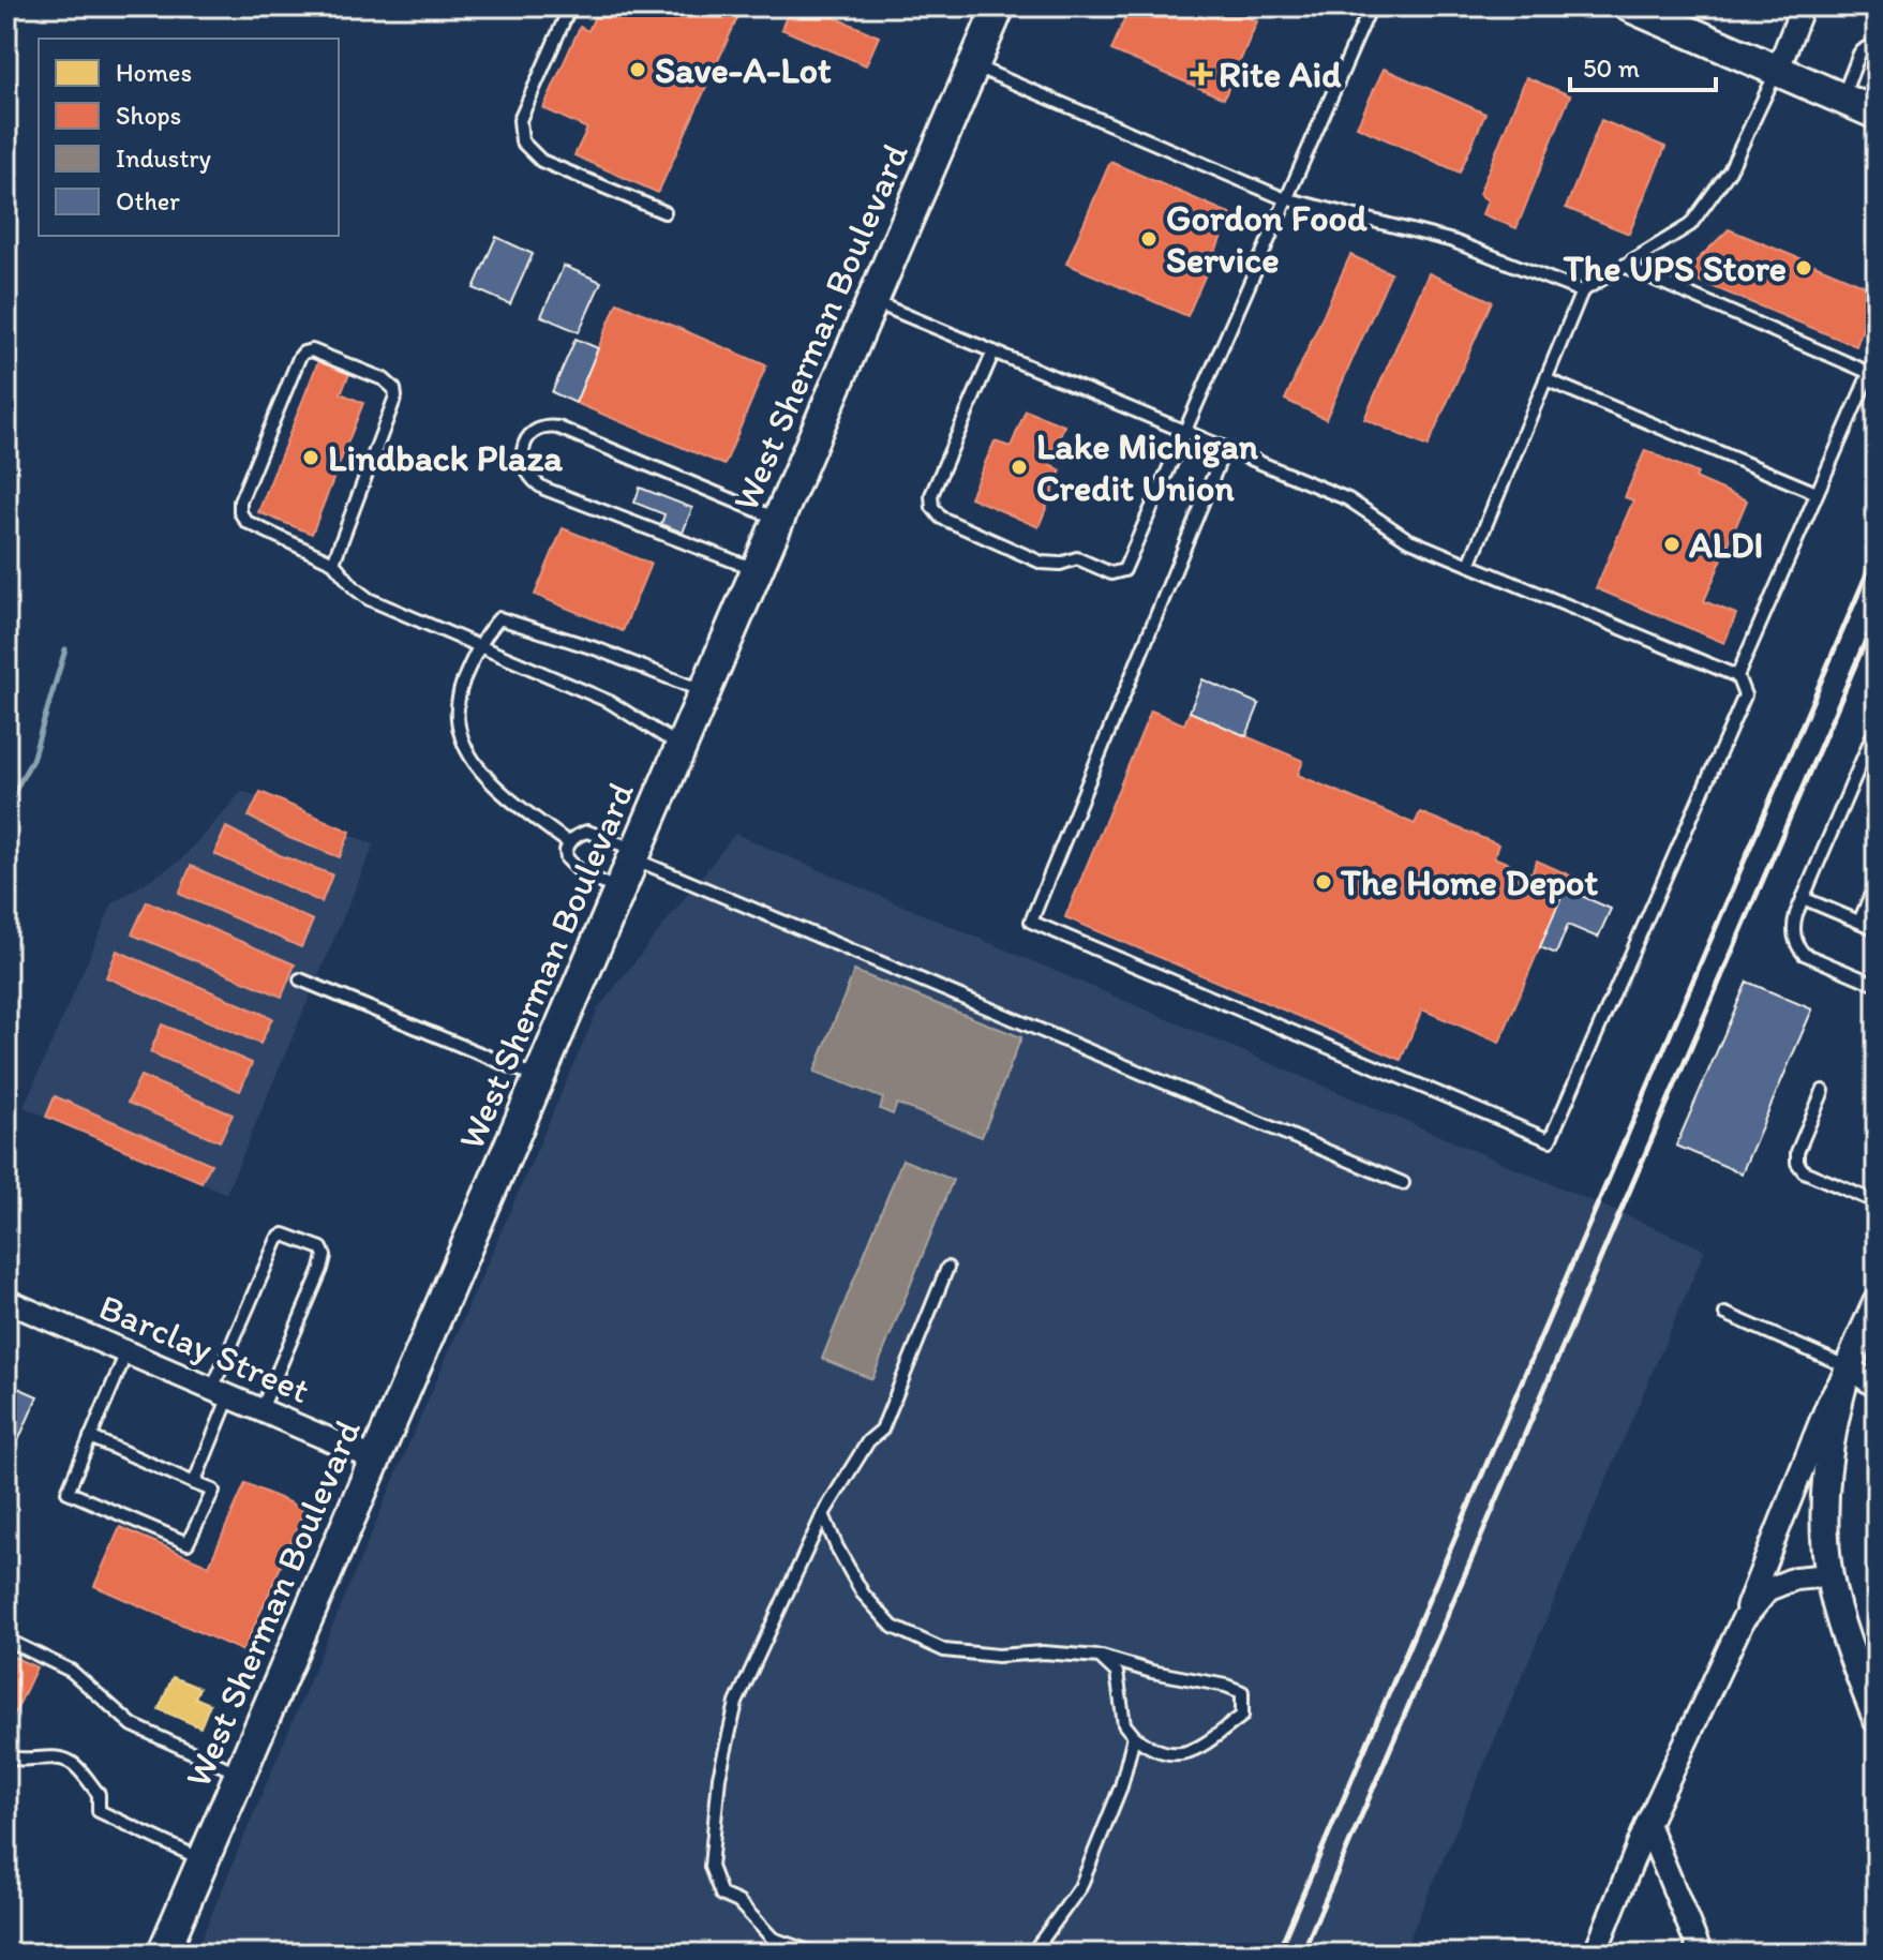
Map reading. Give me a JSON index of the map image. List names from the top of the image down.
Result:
{
  "streets": {
    "main road": ["West Sherman Boulevard"],
    "street": ["Barclay Street"]
  },
  "crossings": [
    ["West Sherman Boulevard", "Barclay Street"]
  ],
  "places": {
    "other": [
      "Save-A-Lot",
      "Gordon Food Service",
      "The UPS Store",
      "Lindback Plaza",
      "Lake Michigan Credit Union",
      "ALDI",
      "The Home Depot"
    ],
    "health": ["Rite Aid"]
  },
  "legend": [
    "Homes",
    "Shops",
    "Industry",
    "Other"
  ],
  "scale_bar": "50 m"
}
